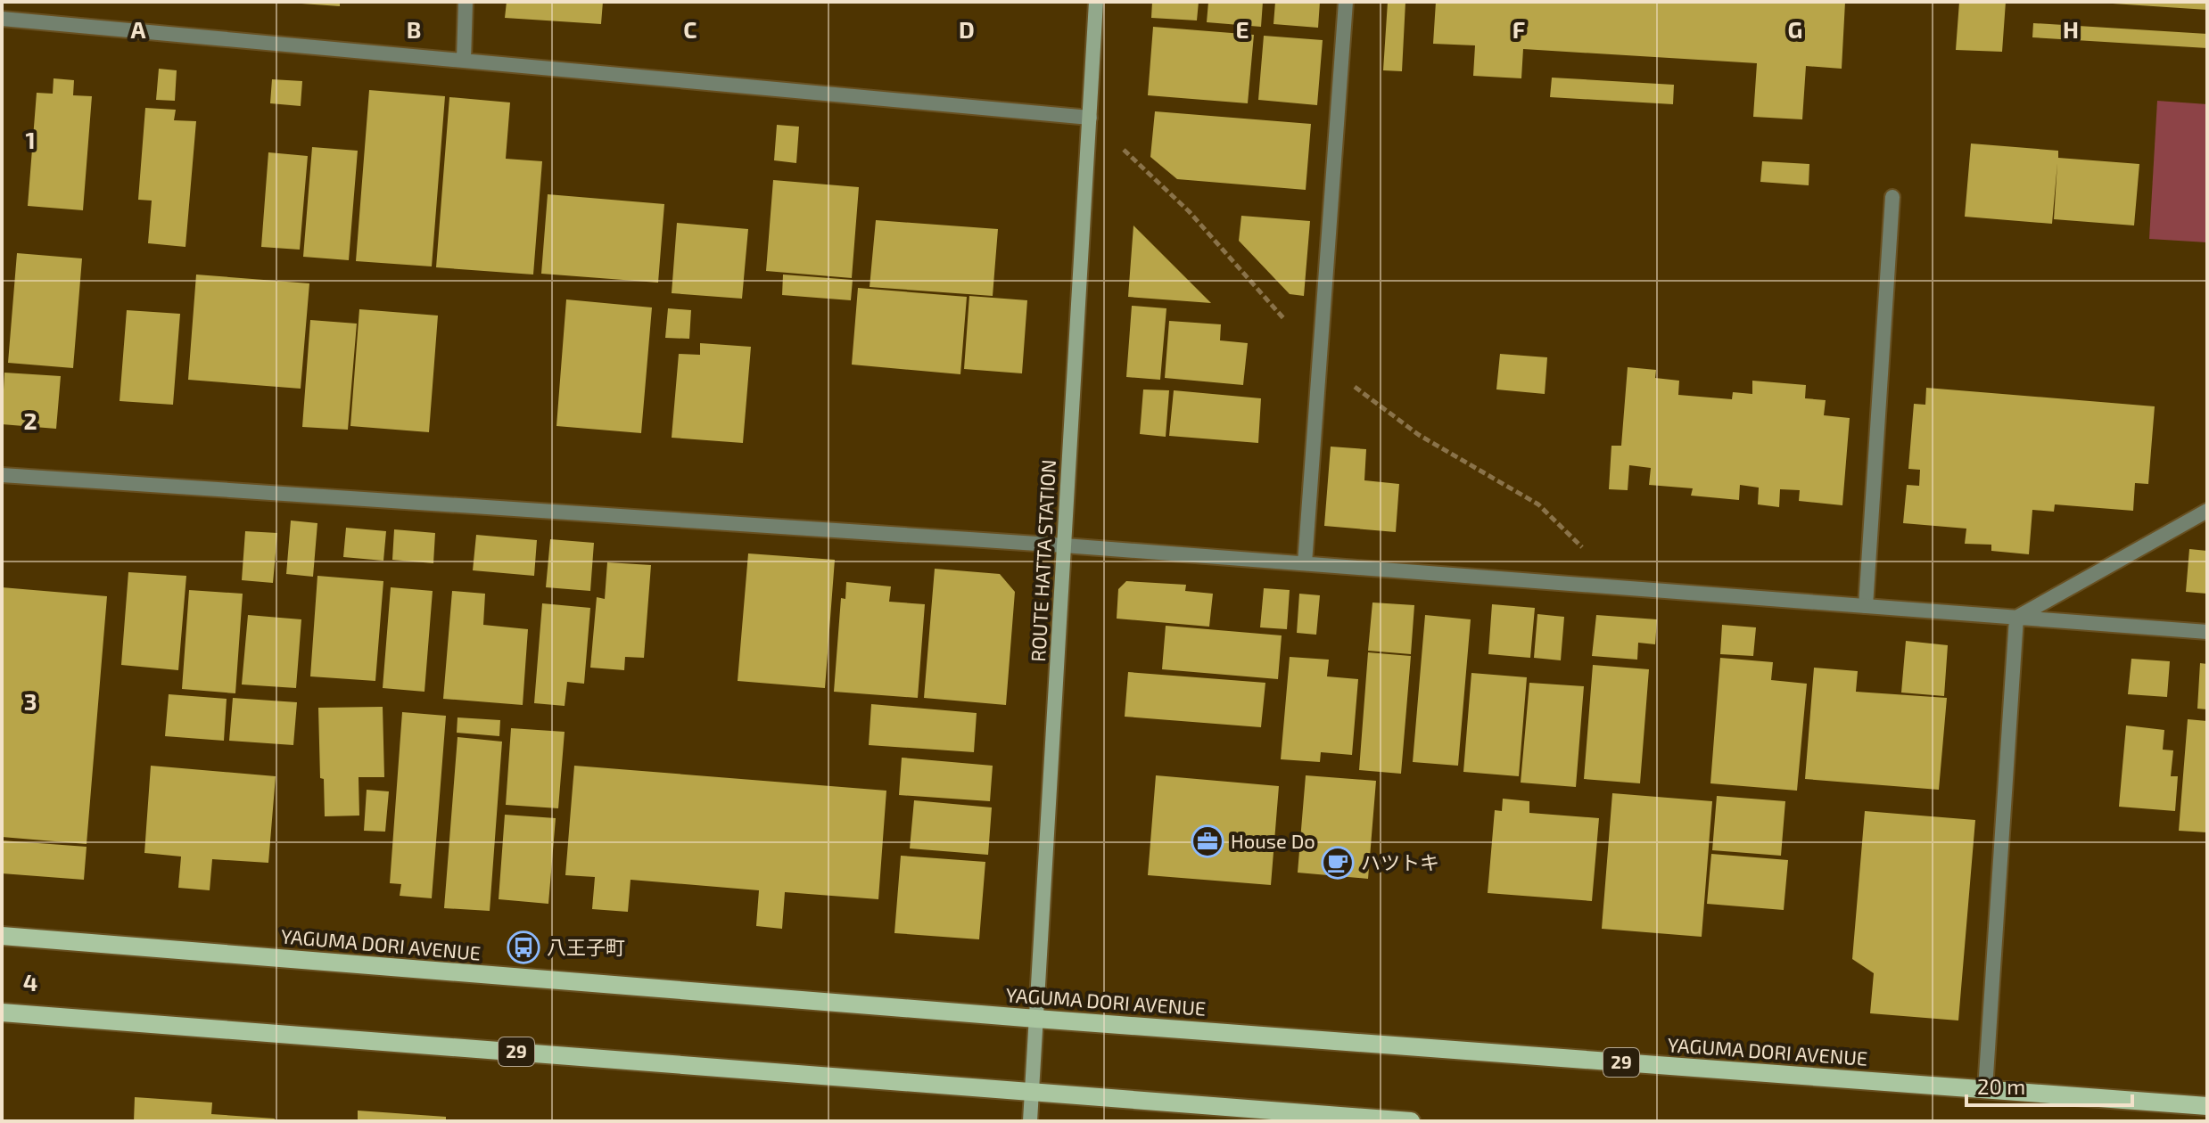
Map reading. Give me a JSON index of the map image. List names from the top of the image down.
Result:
{
  "streets": {
    "main road": ["ROUTE HATTA STATION", "YAGUMA DORI AVENUE", "29"]
  },
  "crossings": [
    ["ROUTE HATTA STATION", "YAGUMA DORI AVENUE"],
    ["ROUTE HATTA STATION", "29"]
  ],
  "places": {
    "office": ["House Do"],
    "cafe": ["ハツトキ"],
    "bus stop": ["八王子町"]
  },
  "scale_bar": "20 m",
  "grid": {
    "columns": [
      "A",
      "B",
      "C",
      "D",
      "E",
      "F",
      "G",
      "H"
    ],
    "rows": [
      "1",
      "2",
      "3",
      "4"
    ]
  }
}
